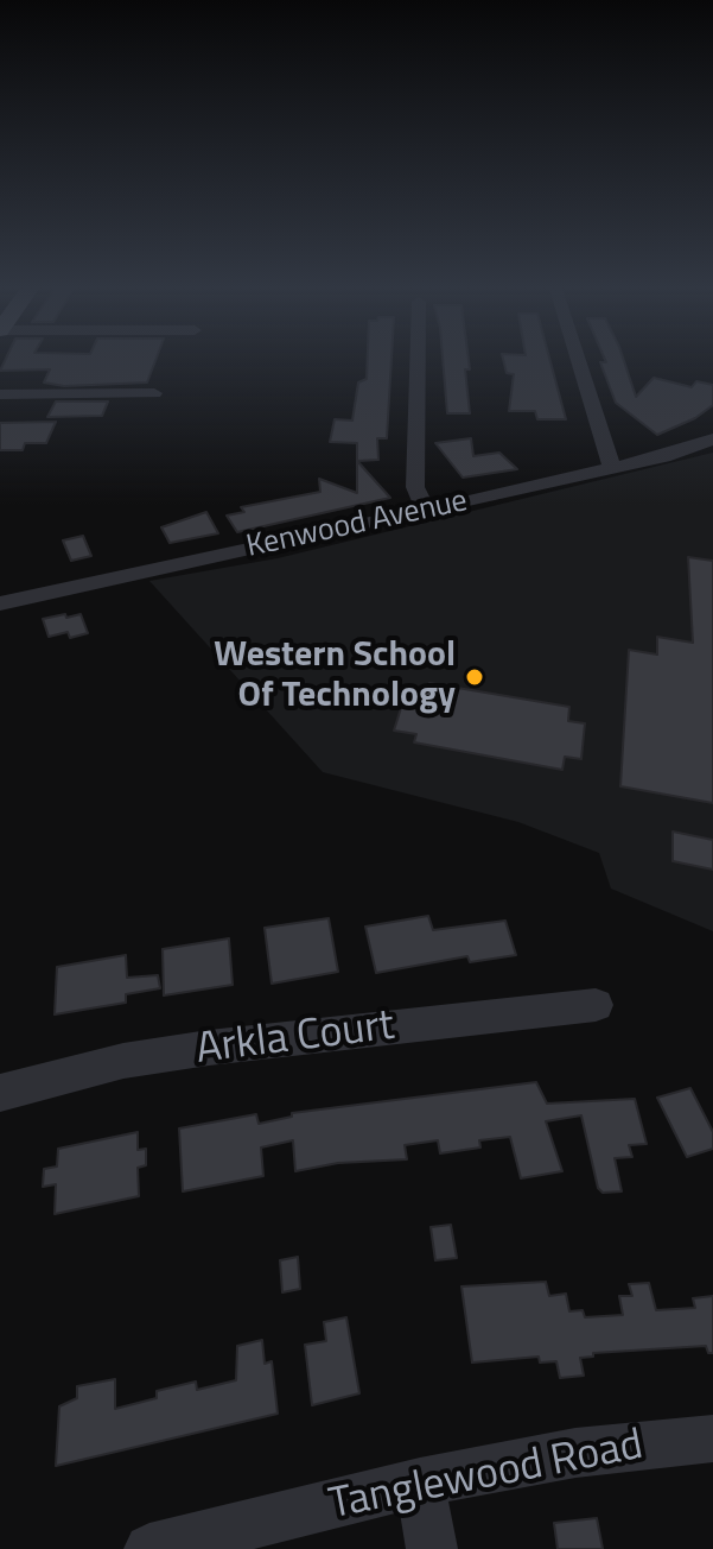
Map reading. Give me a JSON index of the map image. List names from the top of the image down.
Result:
{
  "streets": {
    "street": ["Kenwood Avenue", "Arkla Court", "Tanglewood Road"]
  },
  "places": ["Western School Of Technology"]
}
